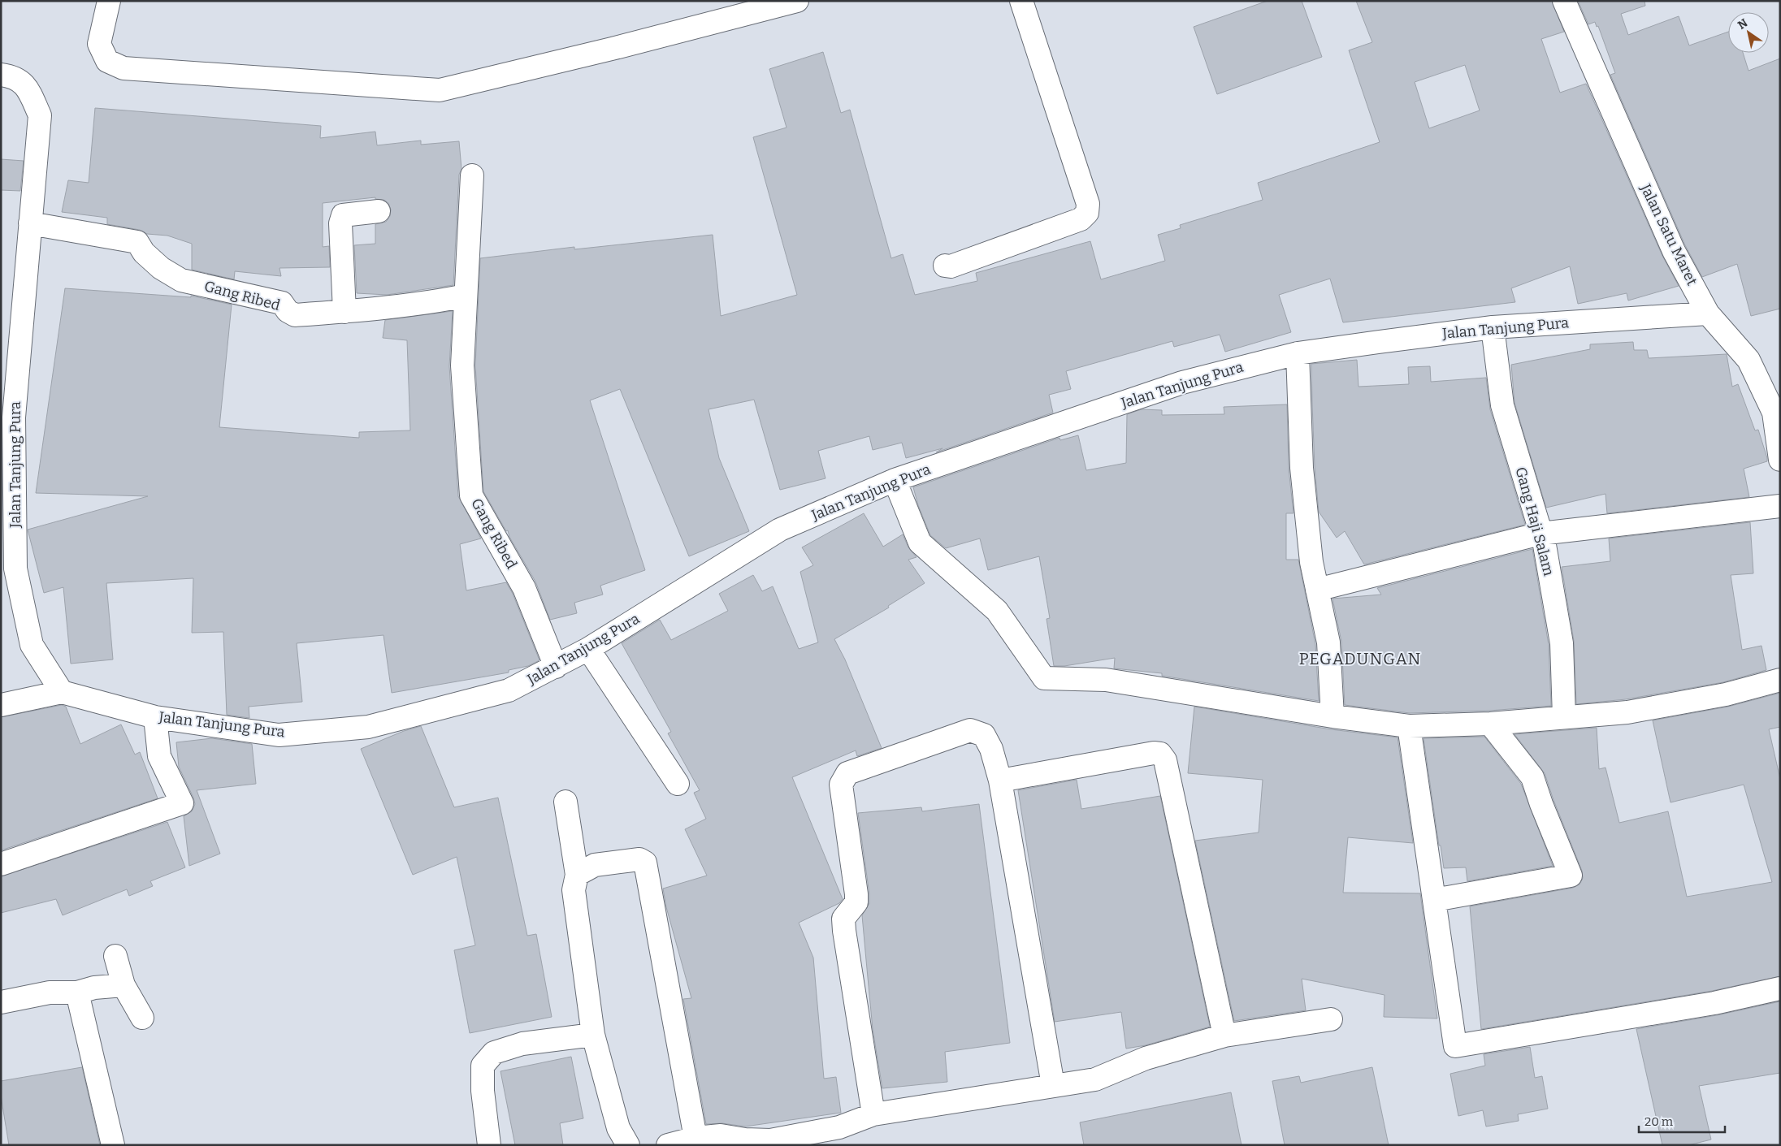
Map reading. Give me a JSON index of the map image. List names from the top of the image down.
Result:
{
  "streets": {
    "street": [
      "Jalan Satu Maret",
      "Gang Ribed",
      "Jalan Tanjung Pura",
      "Gang Haji Salam"
    ]
  },
  "crossings": [
    ["Jalan Satu Maret", "Jalan Tanjung Pura"],
    ["Gang Ribed", "Jalan Tanjung Pura"],
    ["Jalan Tanjung Pura", "Gang Haji Salam"]
  ],
  "districts": ["PEGADUNGAN"],
  "scale_bar": "20 m",
  "north": "top left"
}
